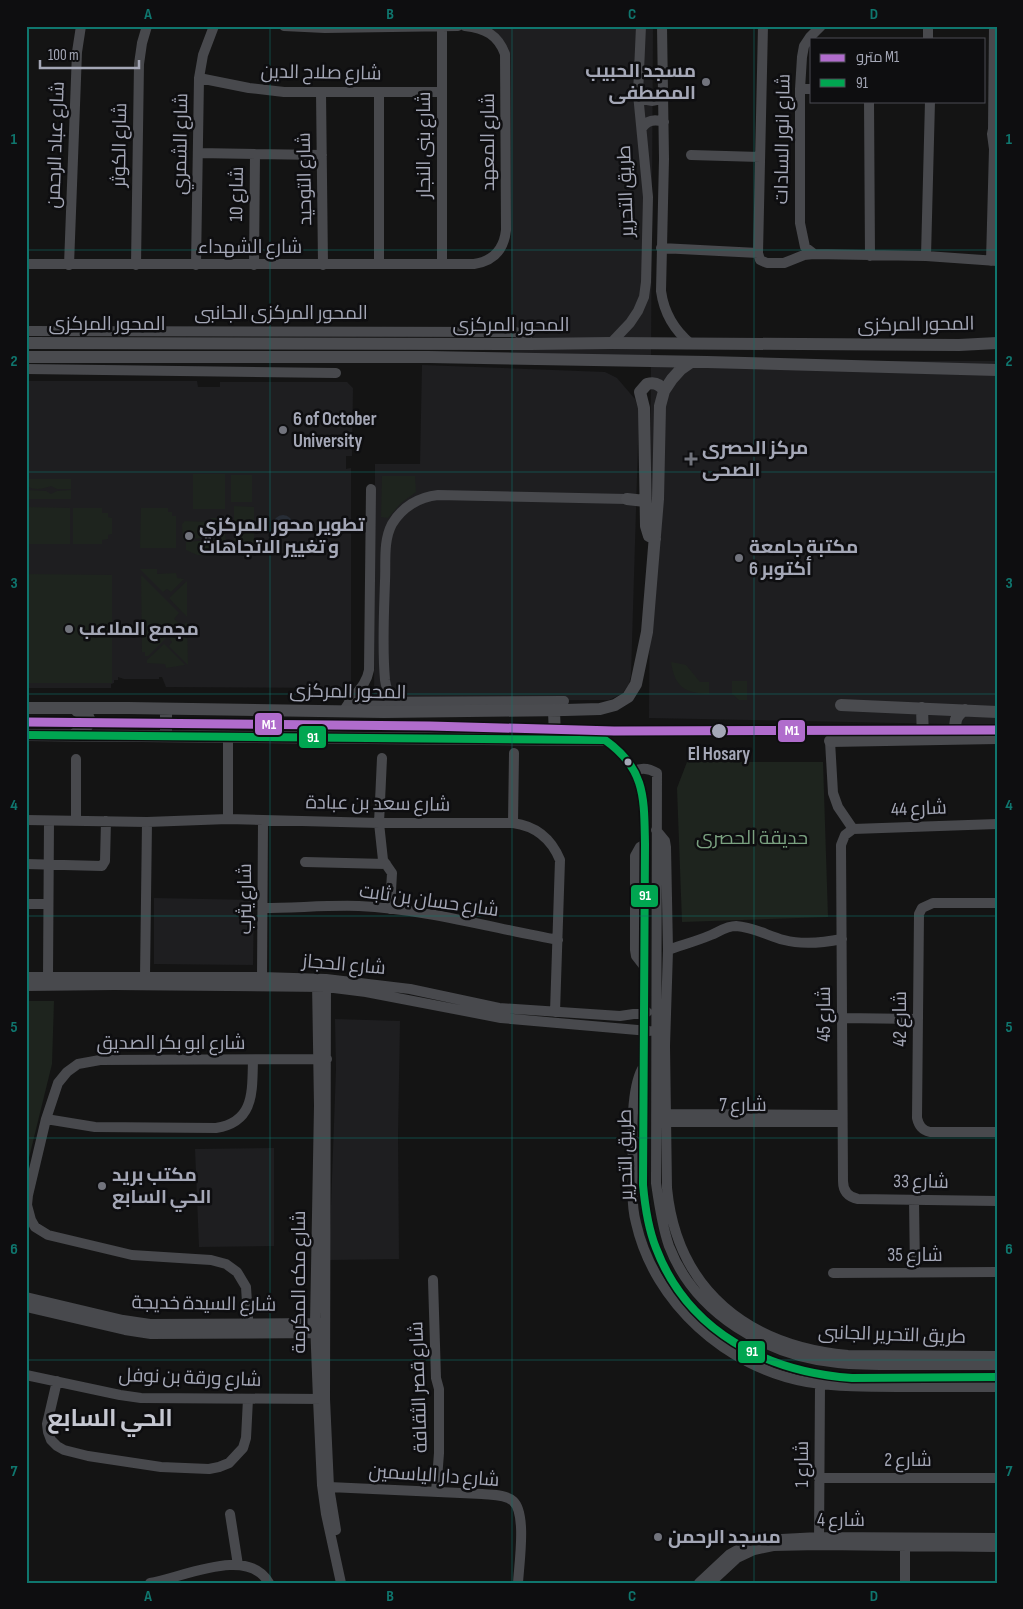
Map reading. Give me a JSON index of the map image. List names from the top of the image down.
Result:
{
  "streets": {
    "main road": ["المحور المركزى"],
    "street": [
      "شارع صلاح الدين",
      "شارع انور السادات",
      "شارع المعهد",
      "شارع الشمري",
      "شارع عباد الرحمن",
      "شارع الكوثر",
      "شارع بنى النجار",
      "شارع التوحيد",
      "طريق التحرير",
      "شارع 10",
      "شارع الشهداء",
      "المحور المركزى الجانبى",
      "شارع سعد بن عبادة",
      "شارع 44",
      "شارع يثرب",
      "شارع حسان بن ثابت",
      "شارع الحجاز",
      "شارع 45",
      "شارع 42",
      "شارع ابو بكر الصديق",
      "شارع 7",
      "شارع 33",
      "شارع 35",
      "شارع مكه المكرمة",
      "شارع السيدة خديجة",
      "طريق التحرير الجانبى",
      "شارع ورقة بن نوفل",
      "شارع قصر الثقافة",
      "شارع 2",
      "شارع 1",
      "شارع دار الياسمين",
      "شارع 4"
    ]
  },
  "crossings": [
    ["شارع صلاح الدين", "شارع الشمري"],
    ["شارع صلاح الدين", "شارع بنى النجار"],
    ["شارع صلاح الدين", "شارع التوحيد"],
    ["شارع المعهد", "شارع الشهداء"],
    ["شارع الشمري", "شارع الشهداء"],
    ["شارع عباد الرحمن", "شارع الشهداء"],
    ["شارع الكوثر", "شارع الشهداء"],
    ["شارع بنى النجار", "شارع الشهداء"],
    ["شارع التوحيد", "شارع الشهداء"],
    ["طريق التحرير", "المحور المركزى"],
    ["طريق التحرير", "شارع الحجاز"],
    ["طريق التحرير", "شارع 7"],
    ["طريق التحرير", "طريق التحرير الجانبى"],
    ["شارع 10", "شارع الشهداء"],
    ["المحور المركزى الجانبى", "المحور المركزى"],
    ["شارع سعد بن عبادة", "شارع يثرب"],
    ["شارع سعد بن عبادة", "شارع حسان بن ثابت"],
    ["شارع سعد بن عبادة", "شارع الحجاز"],
    ["شارع 44", "شارع 45"],
    ["شارع يثرب", "شارع حسان بن ثابت"],
    ["شارع يثرب", "شارع الحجاز"],
    ["شارع الحجاز", "شارع مكه المكرمة"],
    ["شارع 45", "شارع 7"],
    ["شارع 45", "شارع 33"],
    ["شارع ابو بكر الصديق", "شارع مكه المكرمة"],
    ["شارع ابو بكر الصديق", "شارع السيدة خديجة"],
    ["شارع 7", "طريق التحرير الجانبى"],
    ["شارع مكه المكرمة", "شارع السيدة خديجة"],
    ["شارع مكه المكرمة", "شارع ورقة بن نوفل"],
    ["شارع مكه المكرمة", "شارع دار الياسمين"],
    ["شارع قصر الثقافة", "شارع دار الياسمين"],
    ["شارع 2", "شارع 1"],
    ["شارع 1", "شارع 4"]
  ],
  "districts": ["الحي السابع"],
  "parks": ["حديقة الحصرى"],
  "places": {
    "other": [
      "مسجد الحبيب المصطفى",
      "6 of October University",
      "تطوير محور المركزي و تغيير الاتجاهات",
      "مكتبة جامعة 6 أكتوبر",
      "مجمع الملاعب",
      "El Hosary",
      "مكتب بريد الحي السابع",
      "مسجد الرحمن"
    ],
    "health": ["مركز الحصرى الصحى"]
  },
  "lines": ["metro line M1", "transit line 91"],
  "legend": ["مترو M1", "91"],
  "scale_bar": "100 m",
  "grid": {
    "columns": [
      "A",
      "B",
      "C",
      "D"
    ],
    "rows": [
      "1",
      "2",
      "3",
      "4",
      "5",
      "6",
      "7"
    ]
  }
}
